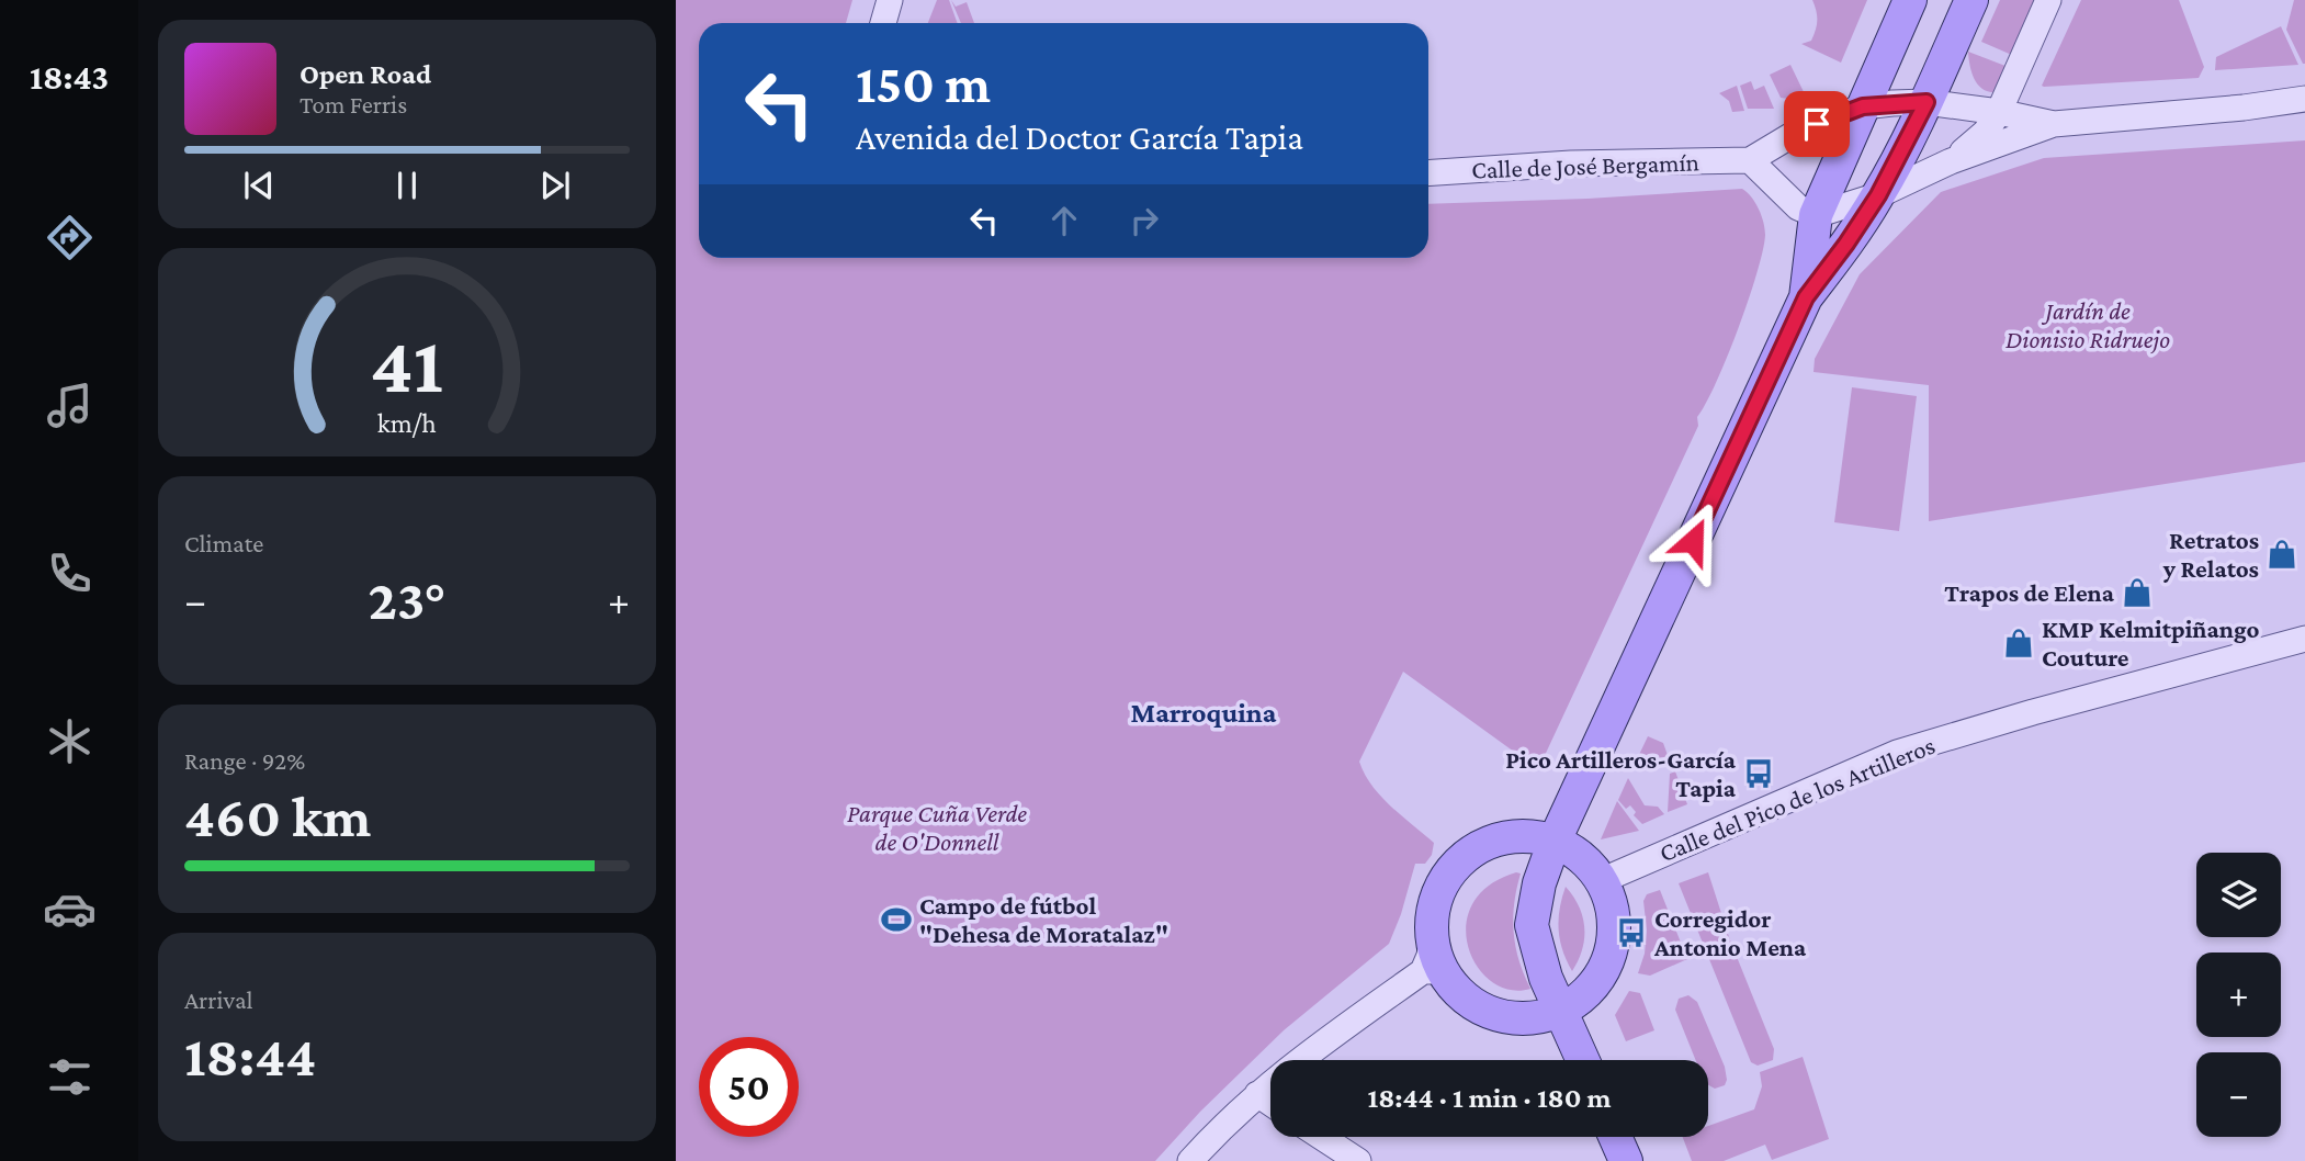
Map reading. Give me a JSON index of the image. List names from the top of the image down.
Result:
{
  "streets": {
    "street": ["Calle de José Bergamín", "Calle del Pico de los Artilleros"]
  },
  "districts": ["Marroquina"],
  "parks": ["Jardín de Dionisio Ridruejo", "Parque Cuña Verde de O'Donnell"],
  "places": {
    "shop": ["Retratos y Relatos", "Trapos de Elena", "KMP Kelmitpiñango Couture"],
    "bus stop": ["Pico Artilleros-García Tapia", "Corregidor Antonio Mena"],
    "sports": ["Campo de fútbol \"Dehesa de Moratalaz\""]
  },
  "page": {
    "tabs": "18:43",
    "turn": ["150 m", "Avenida del Doctor García Tapia"],
    "song": ["Open Road", "Tom Ferris"],
    "tile": [
      "Climate",
      ["Range · 92%", "460 km"],
      ["Arrival", "18:44"]
    ],
    "heat": ["−", "23°", "+"],
    "map_buttons": ["+", "−"],
    "limit": "50",
    "trip": "18:44 · 1 min · 180 m",
    "gauge": ["41", "km/h"]
  }
}
